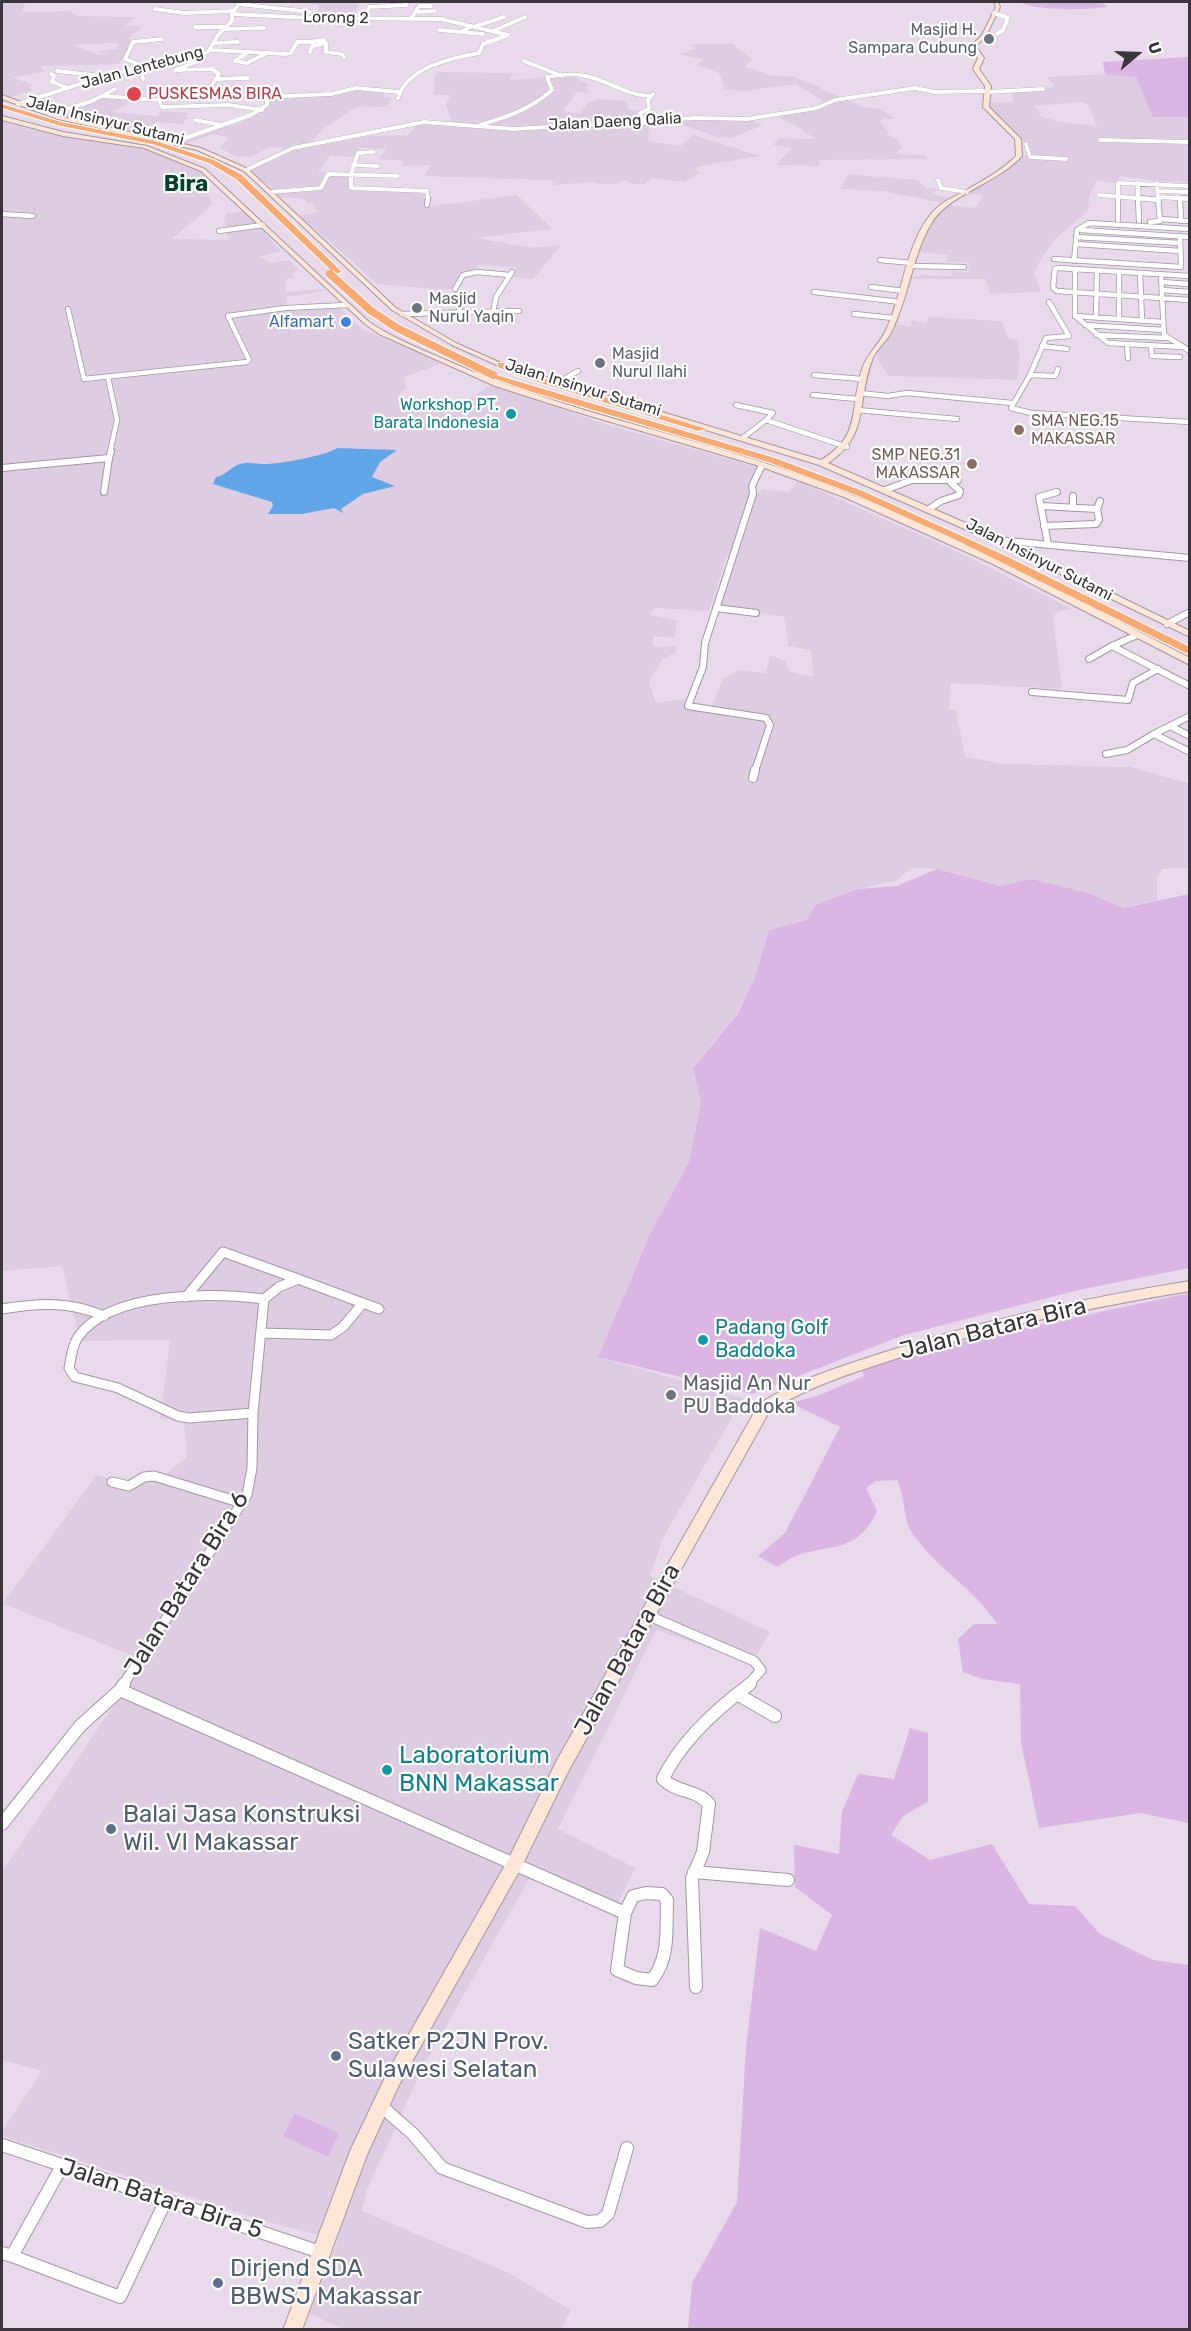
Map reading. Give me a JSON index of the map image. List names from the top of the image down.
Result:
{
  "streets": {
    "highway": ["Jalan Insinyur Sutami"],
    "street": [
      "Lorong 2",
      "Jalan Lentebung",
      "Jalan Daeng Qalia",
      "Jalan Batara Bira",
      "Jalan Batara Bira 6",
      "Jalan Batara Bira 5"
    ]
  },
  "crossings": [
    ["Lorong 2", "Jalan Lentebung"],
    ["Jalan Batara Bira", "Jalan Batara Bira 6"],
    ["Jalan Batara Bira", "Jalan Batara Bira 5"]
  ],
  "districts": ["Bira"],
  "places": [
    "Masjid H. Sampara Cubung",
    "PUSKESMAS BIRA",
    "Masjid Nurul Yaqin",
    "Alfamart",
    "Masjid Nurul Ilahi",
    "Workshop PT. Barata Indonesia",
    "SMA NEG.15 MAKASSAR",
    "SMP NEG.31 MAKASSAR",
    "Padang Golf Baddoka",
    "Masjid An Nur PU Baddoka",
    "Laboratorium BNN Makassar",
    "Balai Jasa Konstruksi Wil. VI Makassar",
    "Satker P2JN Prov. Sulawesi Selatan",
    "Dirjend SDA BBWSJ Makassar"
  ],
  "north": "right"
}
